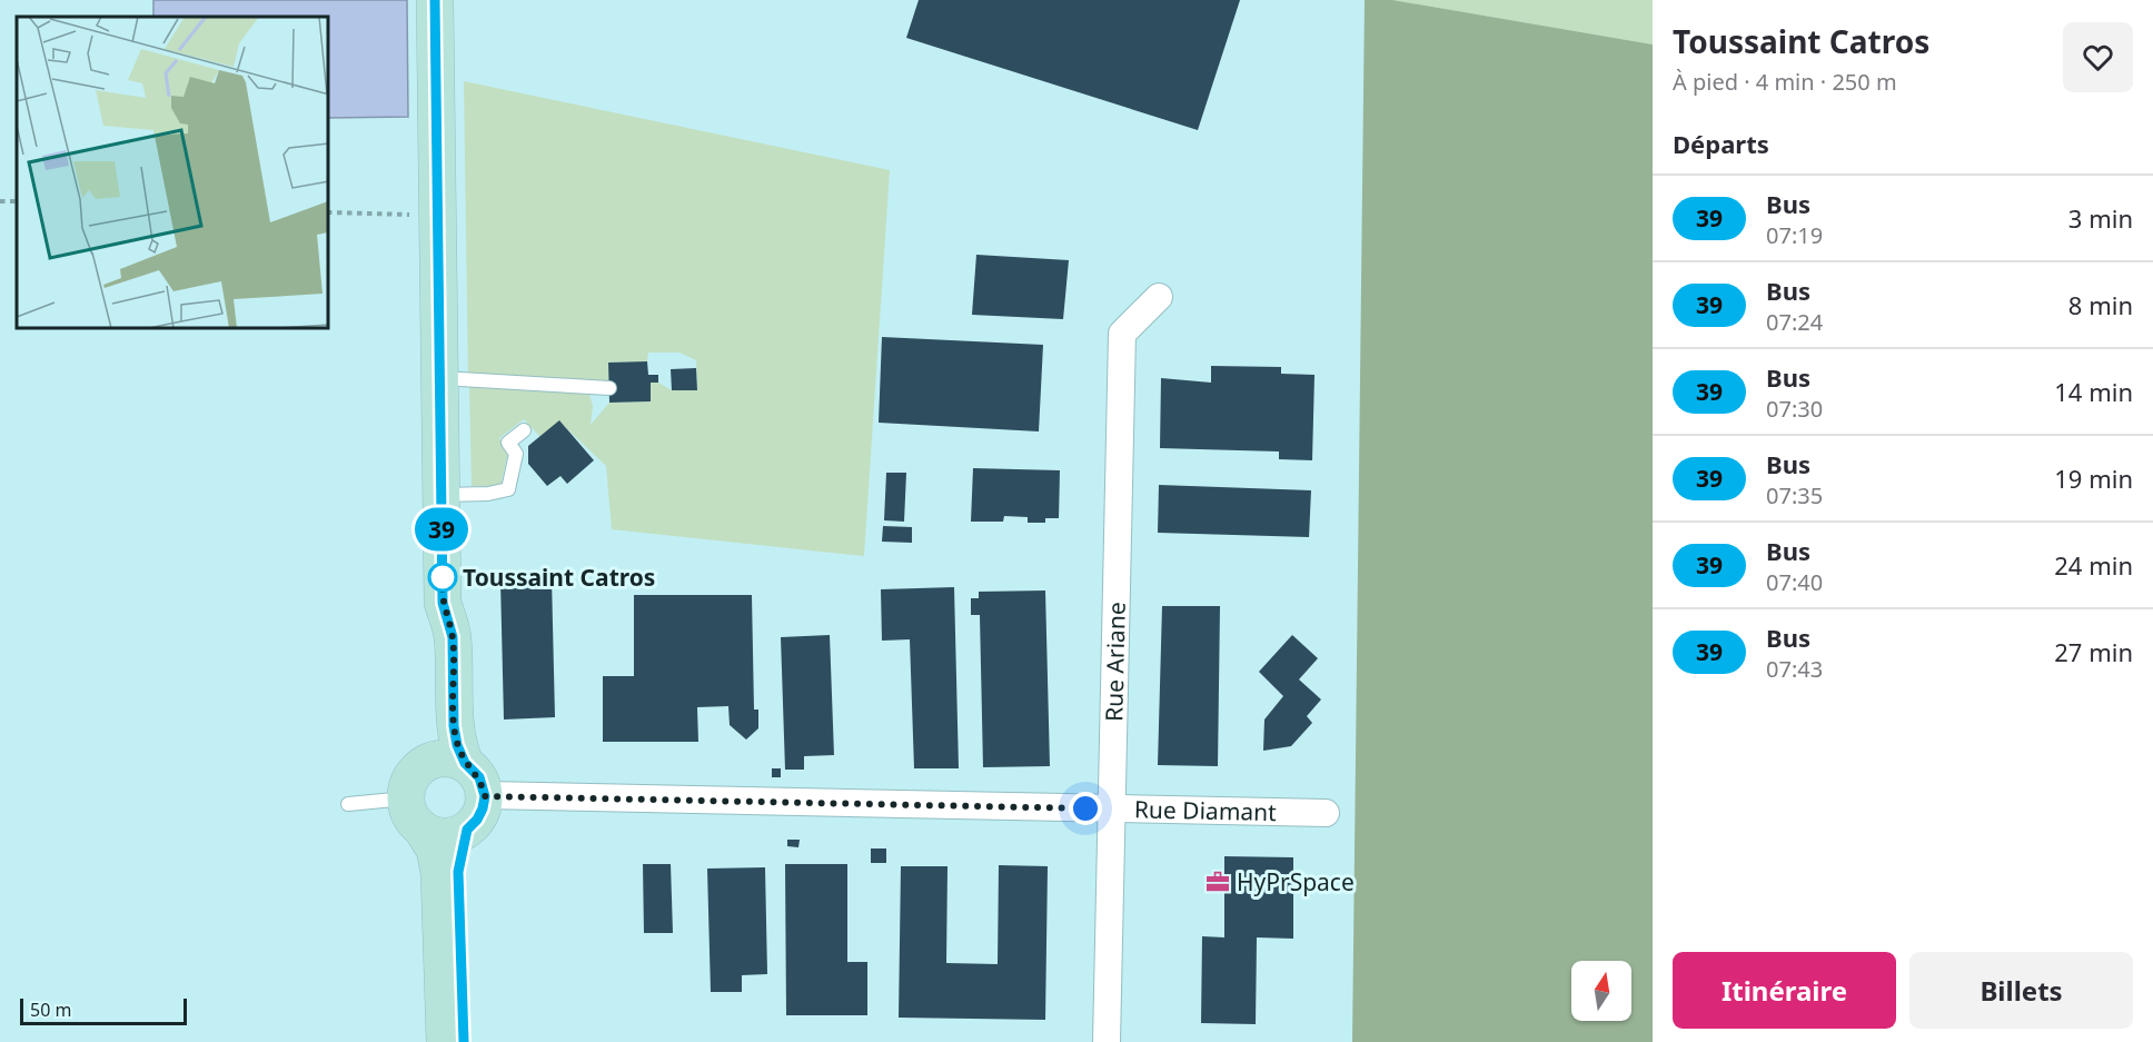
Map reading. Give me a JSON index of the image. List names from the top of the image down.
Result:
{
  "streets": {
    "street": ["Rue Ariane", "Rue Diamant"]
  },
  "crossings": [
    ["Rue Ariane", "Rue Diamant"]
  ],
  "places": {
    "other": ["Toussaint Catros"],
    "office": ["HyPrSpace"]
  },
  "lines": ["bus line 39"],
  "scale_bar": "50 m",
  "north": "top",
  "page": {
    "on_map": "39",
    "heading": [
      ["Toussaint Catros", "À pied · 4 min · 250 m"],
      "Départs"
    ],
    "list": [
      {
        "mark": "39",
        "name": "Bus",
        "note": "07:19",
        "value": "3 min"
      },
      {
        "mark": "39",
        "name": "Bus",
        "note": "07:24",
        "value": "8 min"
      },
      {
        "mark": "39",
        "name": "Bus",
        "note": "07:30",
        "value": "14 min"
      },
      {
        "mark": "39",
        "name": "Bus",
        "note": "07:35",
        "value": "19 min"
      },
      {
        "mark": "39",
        "name": "Bus",
        "note": "07:40",
        "value": "24 min"
      },
      {
        "mark": "39",
        "name": "Bus",
        "note": "07:43",
        "value": "27 min"
      }
    ],
    "buttons": ["Itinéraire", "Billets"],
    "scale": "50 m"
  }
}
